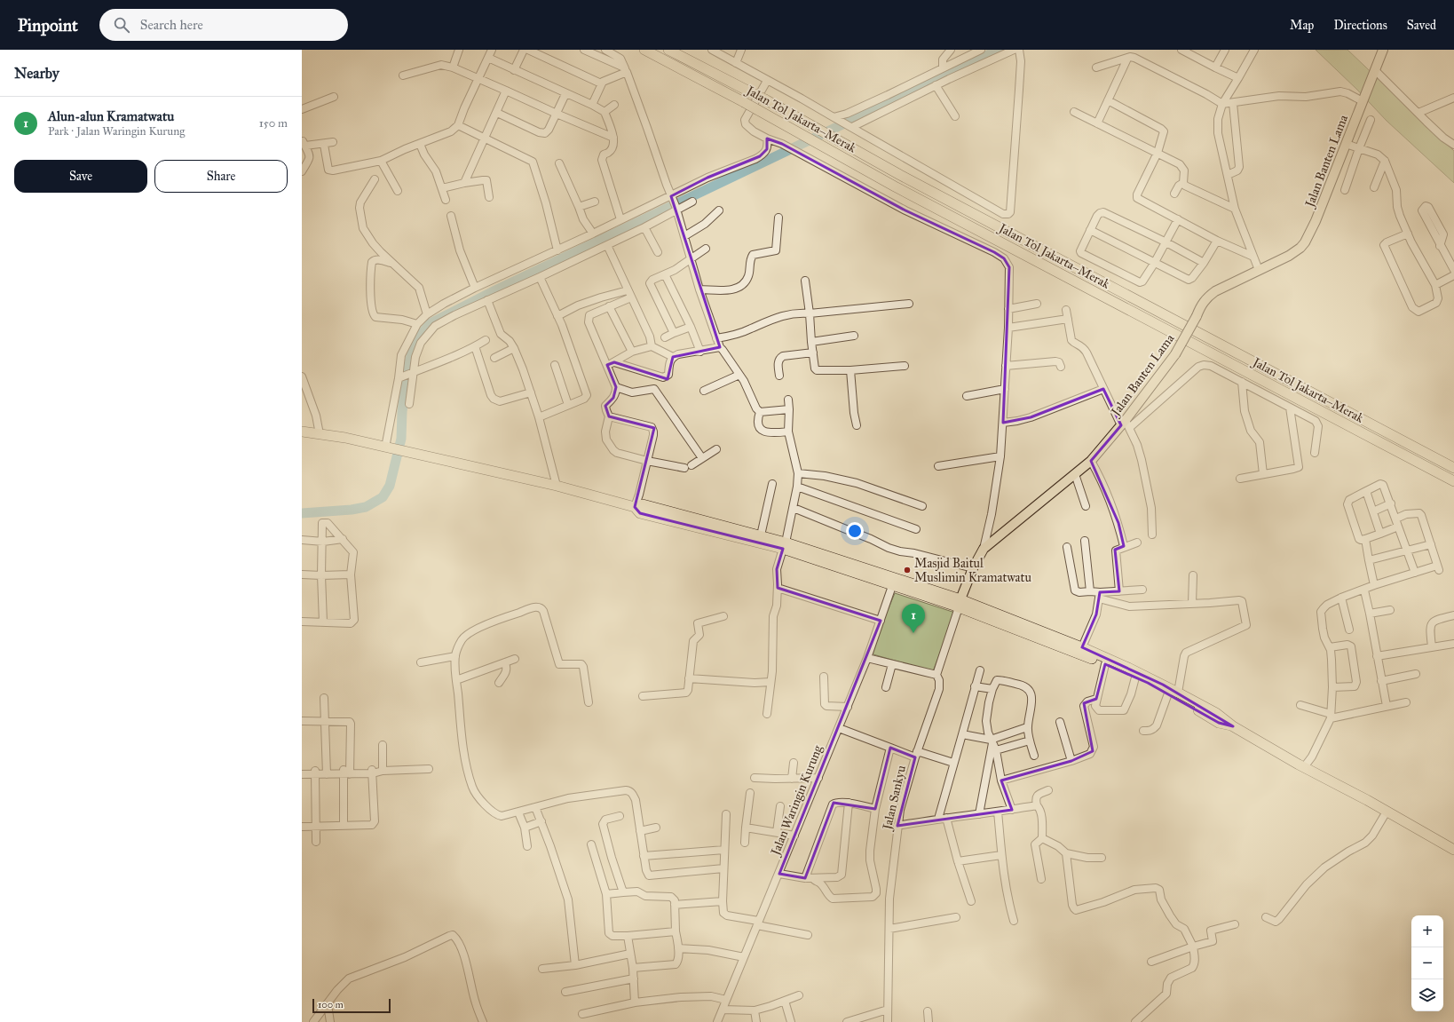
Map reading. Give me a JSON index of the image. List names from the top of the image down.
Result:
{
  "streets": {
    "highway": ["Jalan Tol Jakarta–Merak"],
    "main road": ["Jalan Banten Lama"],
    "street": ["Jalan Sankyu", "Jalan Waringin Kurung"]
  },
  "crossings": [
    ["Jalan Banten Lama", "Jalan Sankyu"]
  ],
  "places": ["Masjid Baitul Muslimin Kramatwatu"],
  "scale_bar": "100 m",
  "page": {
    "header": "Pinpoint",
    "search": "Search here",
    "nav": ["Map", "Directions", "Saved"],
    "heading": "Nearby",
    "list": [
      {
        "mark": "1",
        "name": "Alun-alun Kramatwatu",
        "note": "Park · Jalan Waringin Kurung",
        "value": "150 m"
      }
    ],
    "buttons": ["Save", "Share"],
    "pins": "1",
    "map_buttons": ["+", "−"],
    "scale": "100 m"
  }
}
